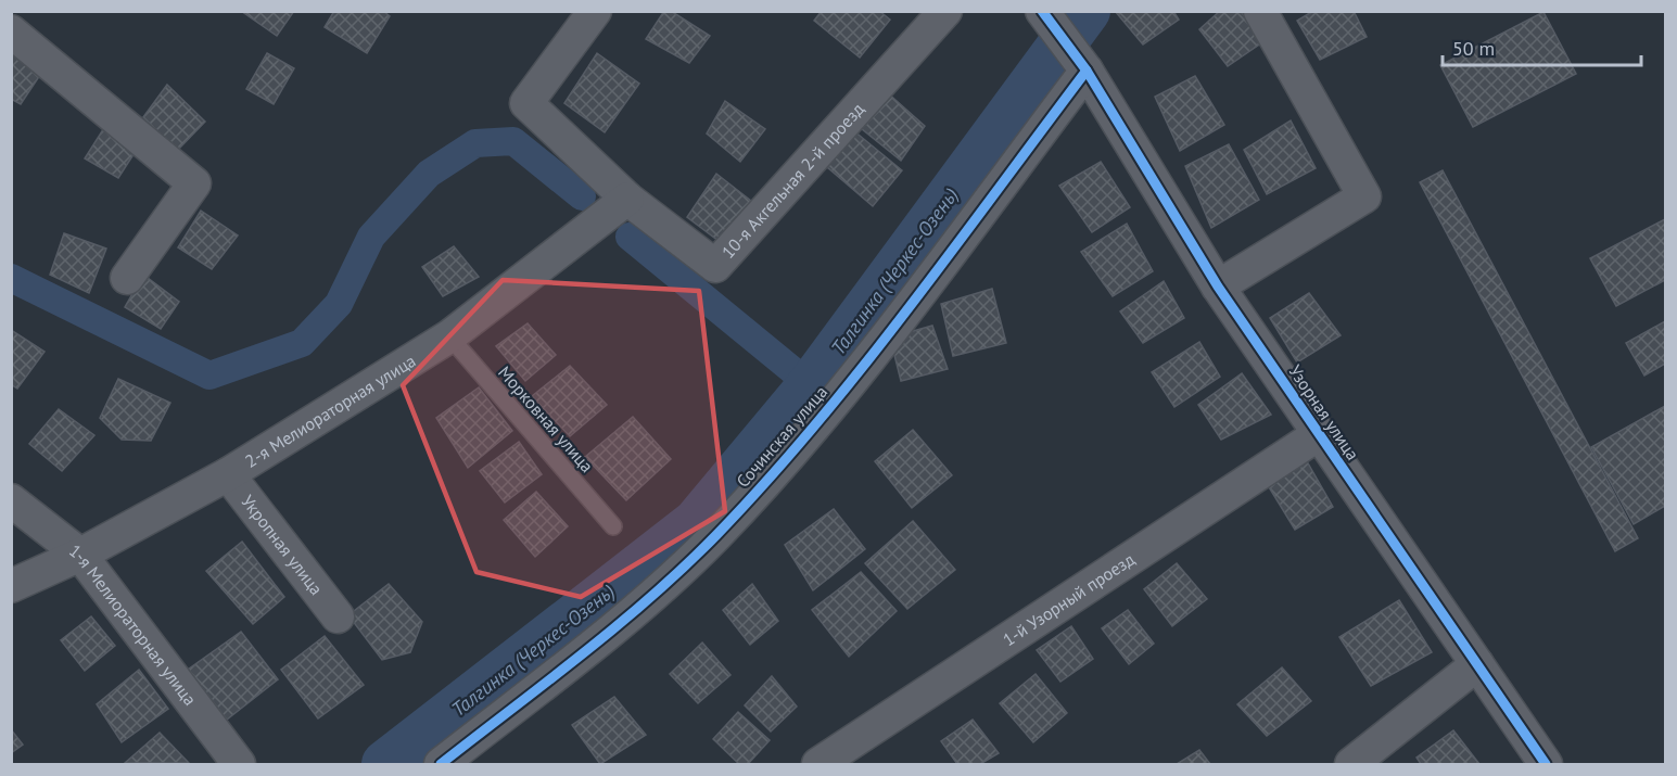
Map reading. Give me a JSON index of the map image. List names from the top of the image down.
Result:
{
  "streets": {
    "street": [
      "10-я Акгельная 2-й проезд",
      "2-я Мелиораторная улица",
      "Узорная улица",
      "Сочинская улица",
      "Укропная улица",
      "1-й Узорный проезд",
      "1-я Мелиораторная улица"
    ],
    "lane": ["Морковная улица"]
  },
  "crossings": [
    ["10-я Акгельная 2-й проезд", "2-я Мелиораторная улица"],
    ["2-я Мелиораторная улица", "Морковная улица"],
    ["2-я Мелиораторная улица", "Укропная улица"],
    ["2-я Мелиораторная улица", "1-я Мелиораторная улица"],
    ["Узорная улица", "Сочинская улица"],
    ["Узорная улица", "1-й Узорный проезд"]
  ],
  "water": ["Талгинка (Черкес-Озень)"],
  "scale_bar": "50 m"
}
